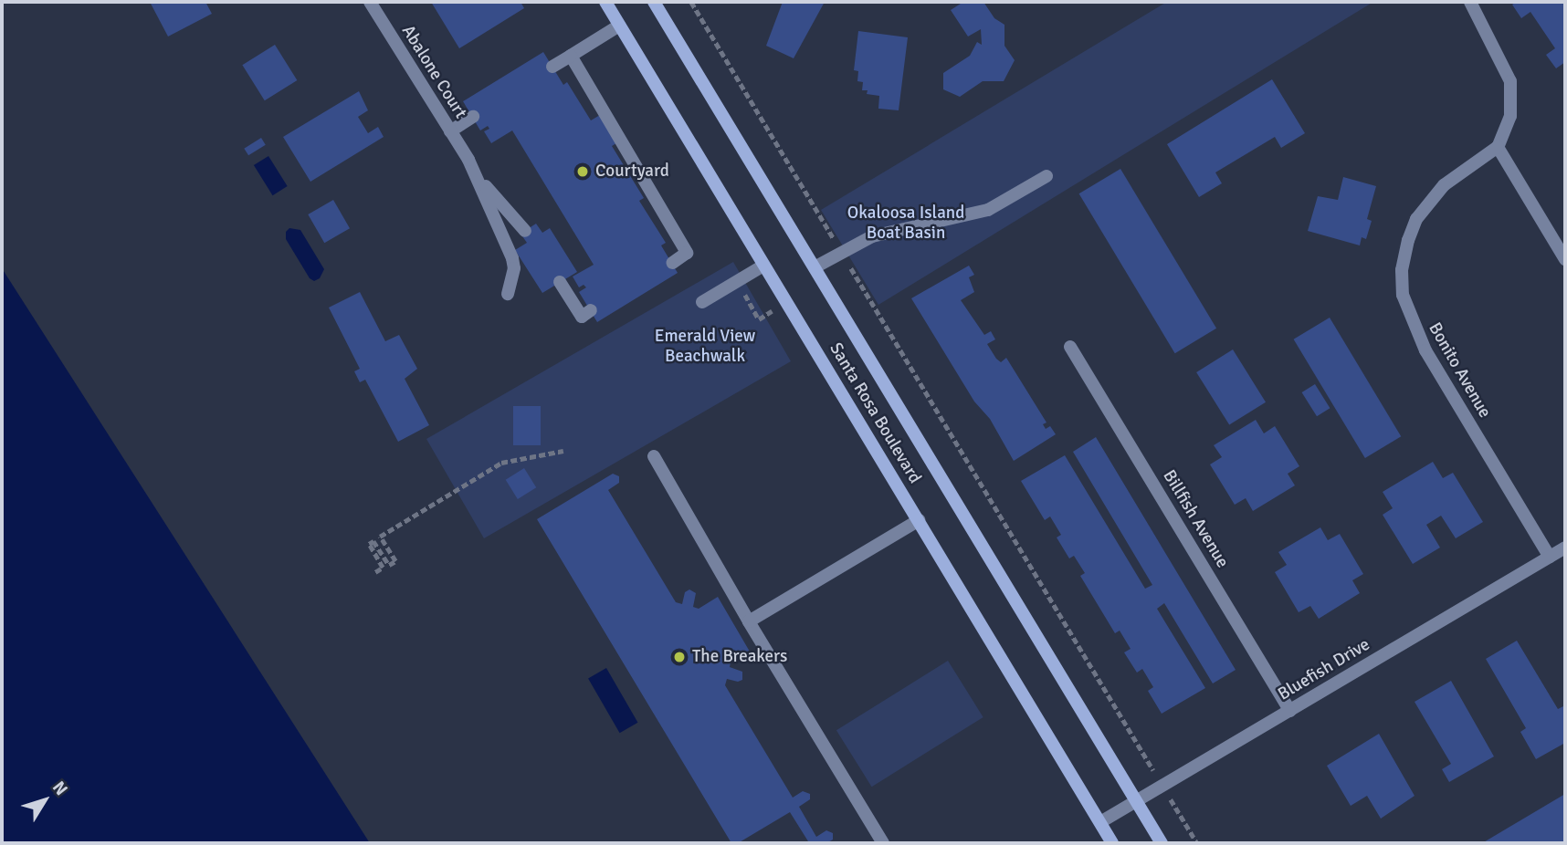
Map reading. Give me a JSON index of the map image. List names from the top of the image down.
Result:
{
  "streets": {
    "street": [
      "Abalone Court",
      "Bonito Avenue",
      "Santa Rosa Boulevard",
      "Billfish Avenue",
      "Bluefish Drive"
    ]
  },
  "crossings": [
    ["Bonito Avenue", "Bluefish Drive"],
    ["Santa Rosa Boulevard", "Bluefish Drive"],
    ["Billfish Avenue", "Bluefish Drive"]
  ],
  "parks": ["Okaloosa Island Boat Basin", "Emerald View Beachwalk"],
  "places": ["Courtyard", "The Breakers"],
  "north": "top right"
}
